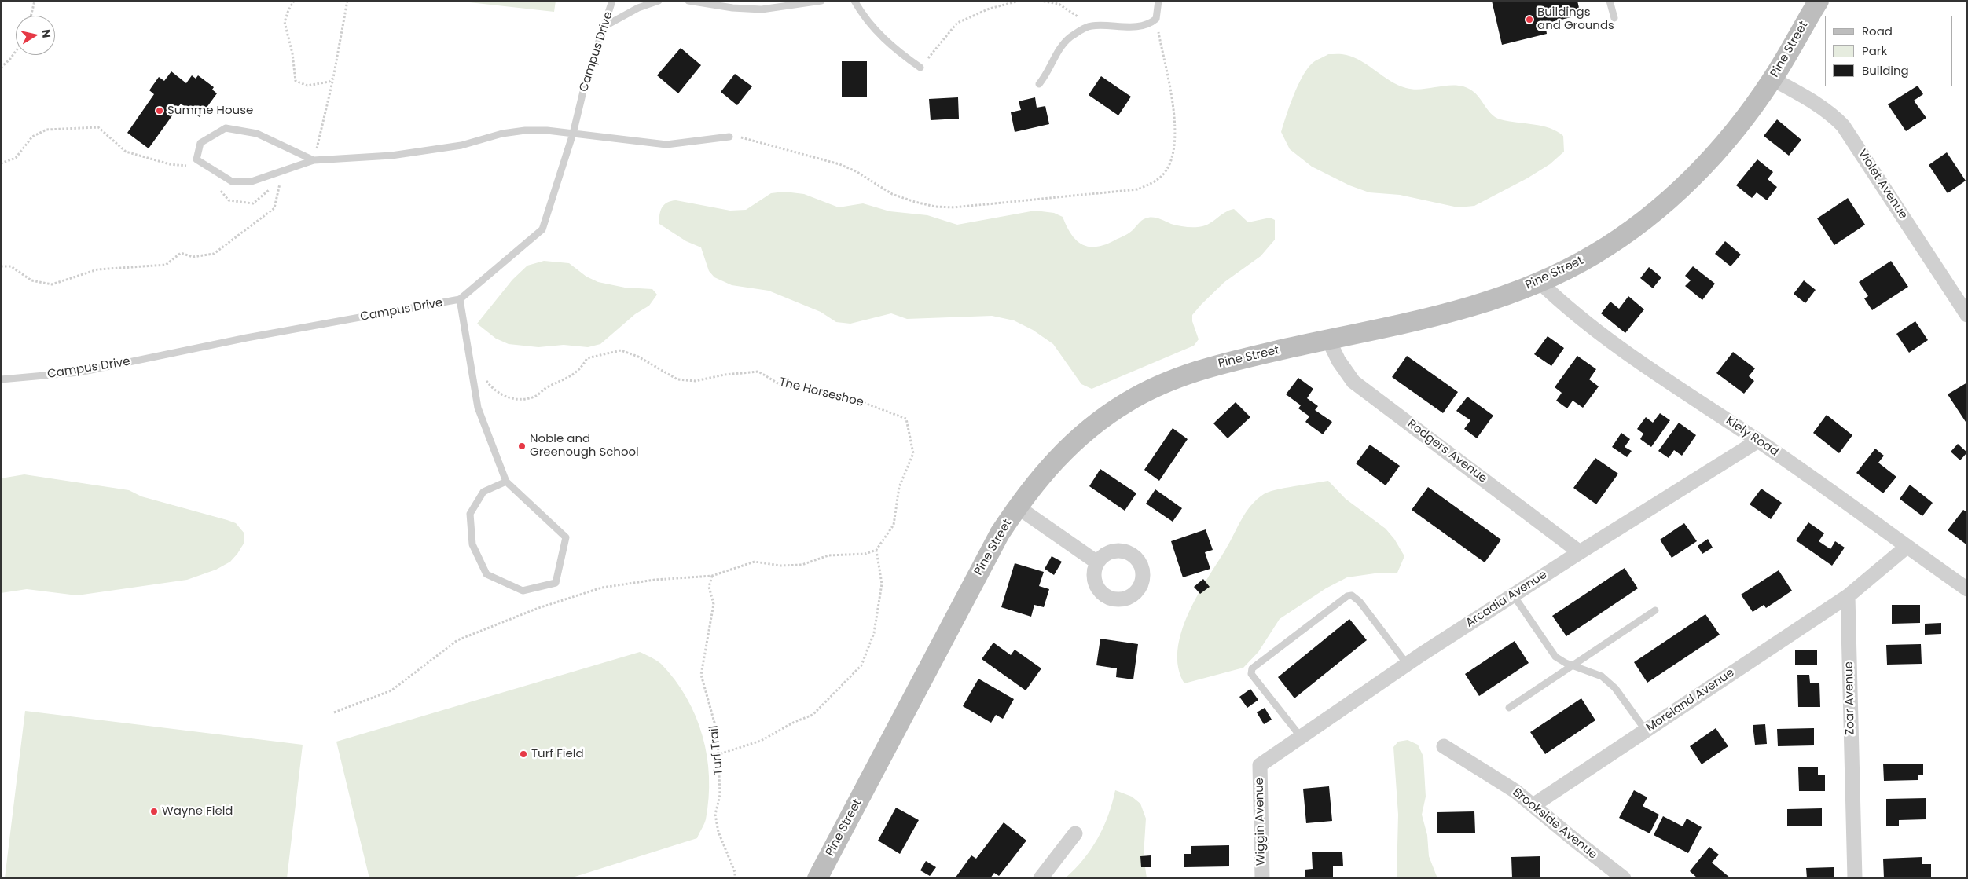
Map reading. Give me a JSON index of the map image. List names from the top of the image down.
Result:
{
  "streets": {
    "street": [
      "Pine Street",
      "Violet Avenue",
      "Kiely Road",
      "Rodgers Avenue",
      "Arcadia Avenue",
      "Zoar Avenue",
      "Moreland Avenue",
      "Wiggin Avenue",
      "Brookside Avenue"
    ],
    "lane": ["Campus Drive"],
    "path": ["The Horseshoe", "Turf Trail"]
  },
  "crossings": [
    ["Pine Street", "Violet Avenue"],
    ["Pine Street", "Kiely Road"],
    ["Pine Street", "Rodgers Avenue"],
    ["Kiely Road", "Arcadia Avenue"],
    ["Rodgers Avenue", "Arcadia Avenue"],
    ["Arcadia Avenue", "Wiggin Avenue"],
    ["Zoar Avenue", "Moreland Avenue"],
    ["Moreland Avenue", "Brookside Avenue"]
  ],
  "places": [
    "Buildings and Grounds",
    "Summe House",
    "Noble and Greenough School",
    "Turf Field",
    "Wayne Field"
  ],
  "legend": ["Road", "Park", "Building"],
  "north": "right"
}
